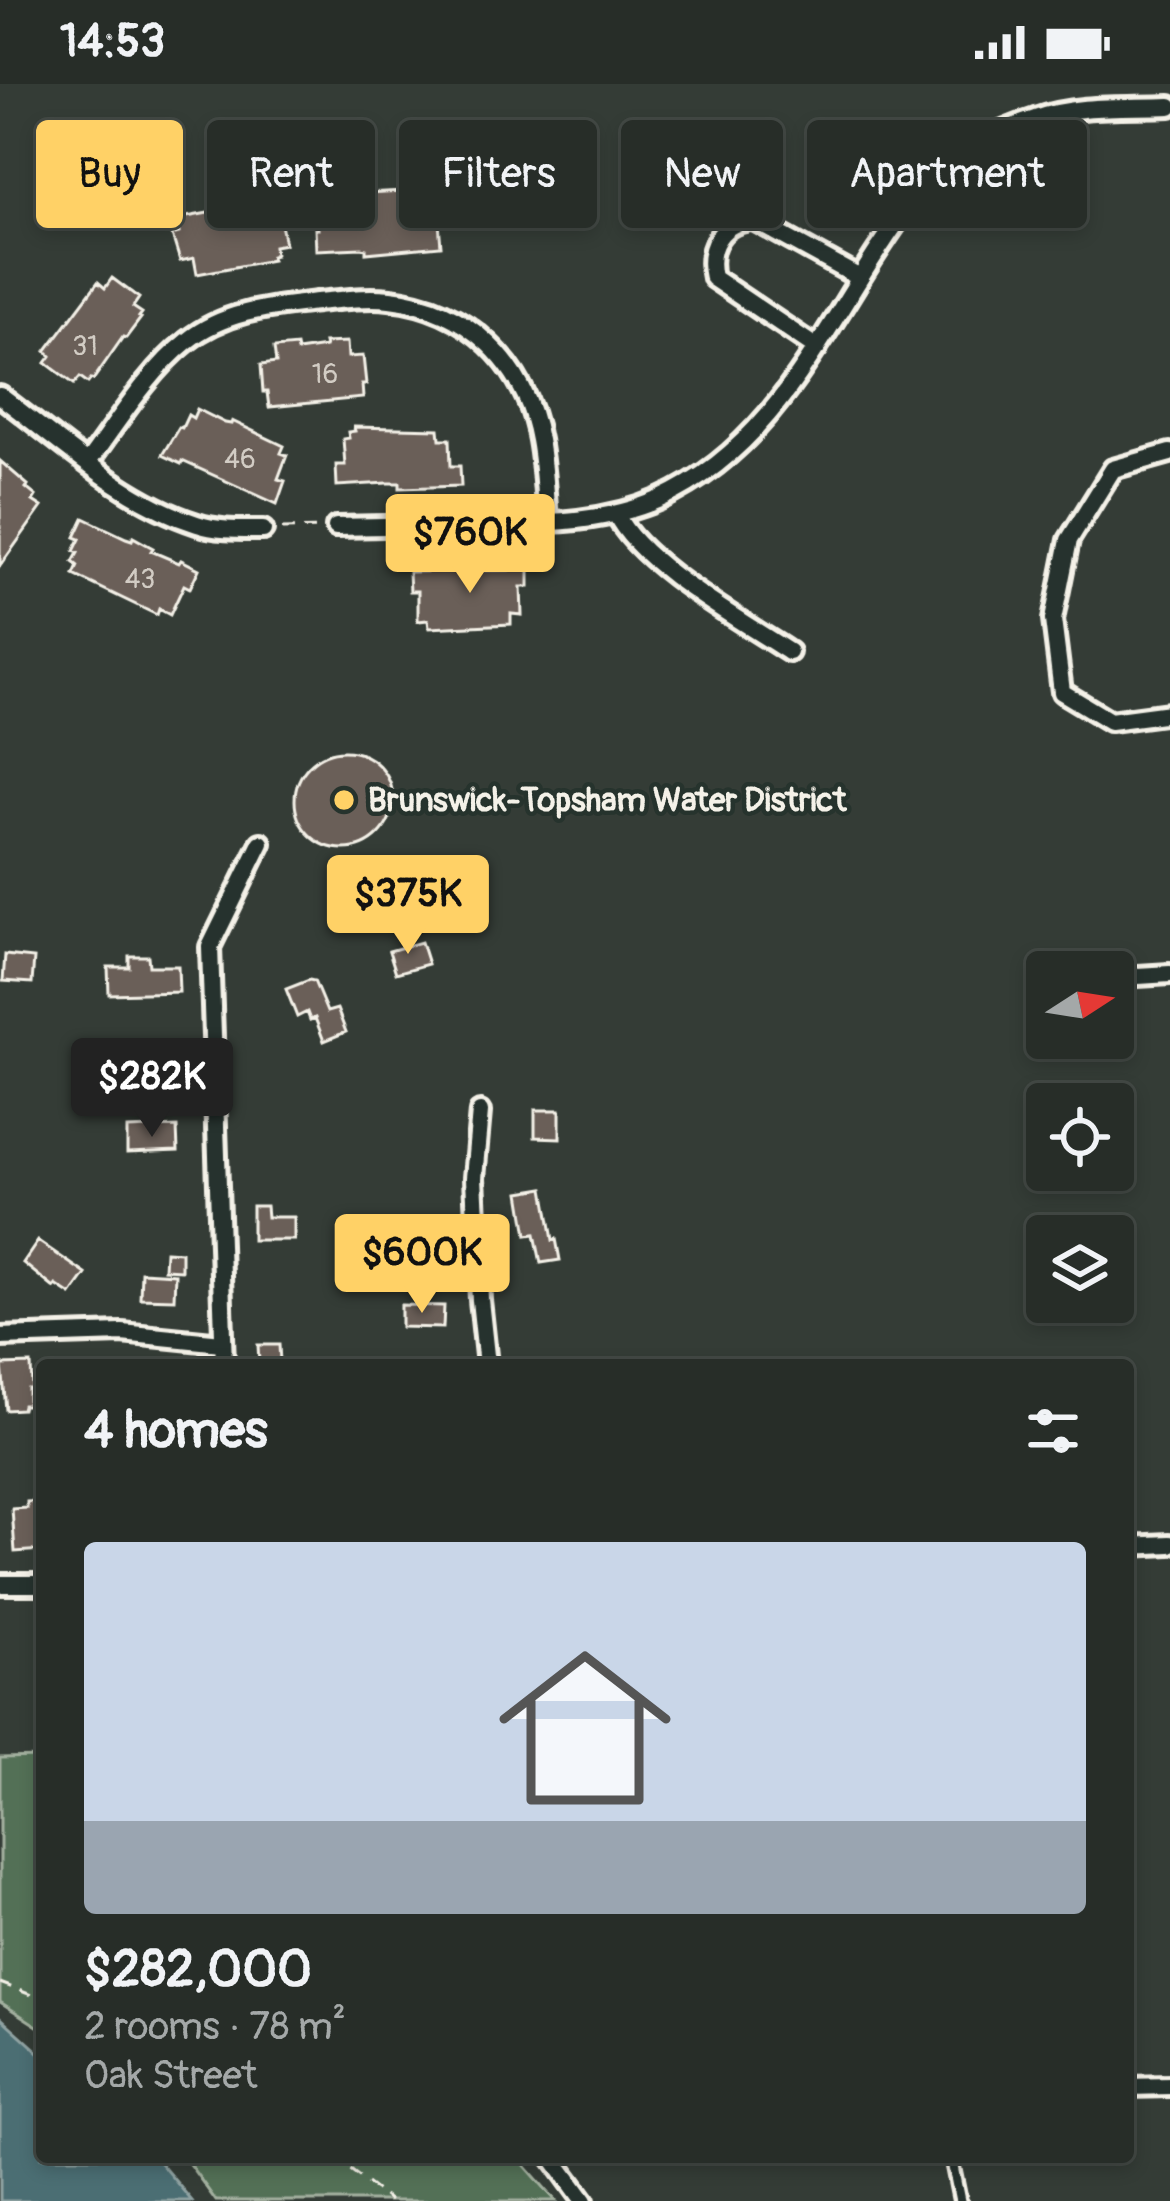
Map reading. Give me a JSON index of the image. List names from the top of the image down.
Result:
{
  "places": ["Brunswick-Topsham Water District"],
  "house_numbers": [
    "31",
    "16",
    "46",
    "43"
  ],
  "north": "right",
  "page": {
    "status": "14:53",
    "chip": [
      "Buy",
      "Rent",
      "Filters",
      "New",
      "Apartment"
    ],
    "price": [
      "$760K",
      "$375K",
      "$282K",
      "$600K"
    ],
    "heading": "4 homes",
    "list": [
      {
        "name": "$282,000",
        "note": "2 rooms · 78 m² · Oak Street"
      }
    ]
  }
}
